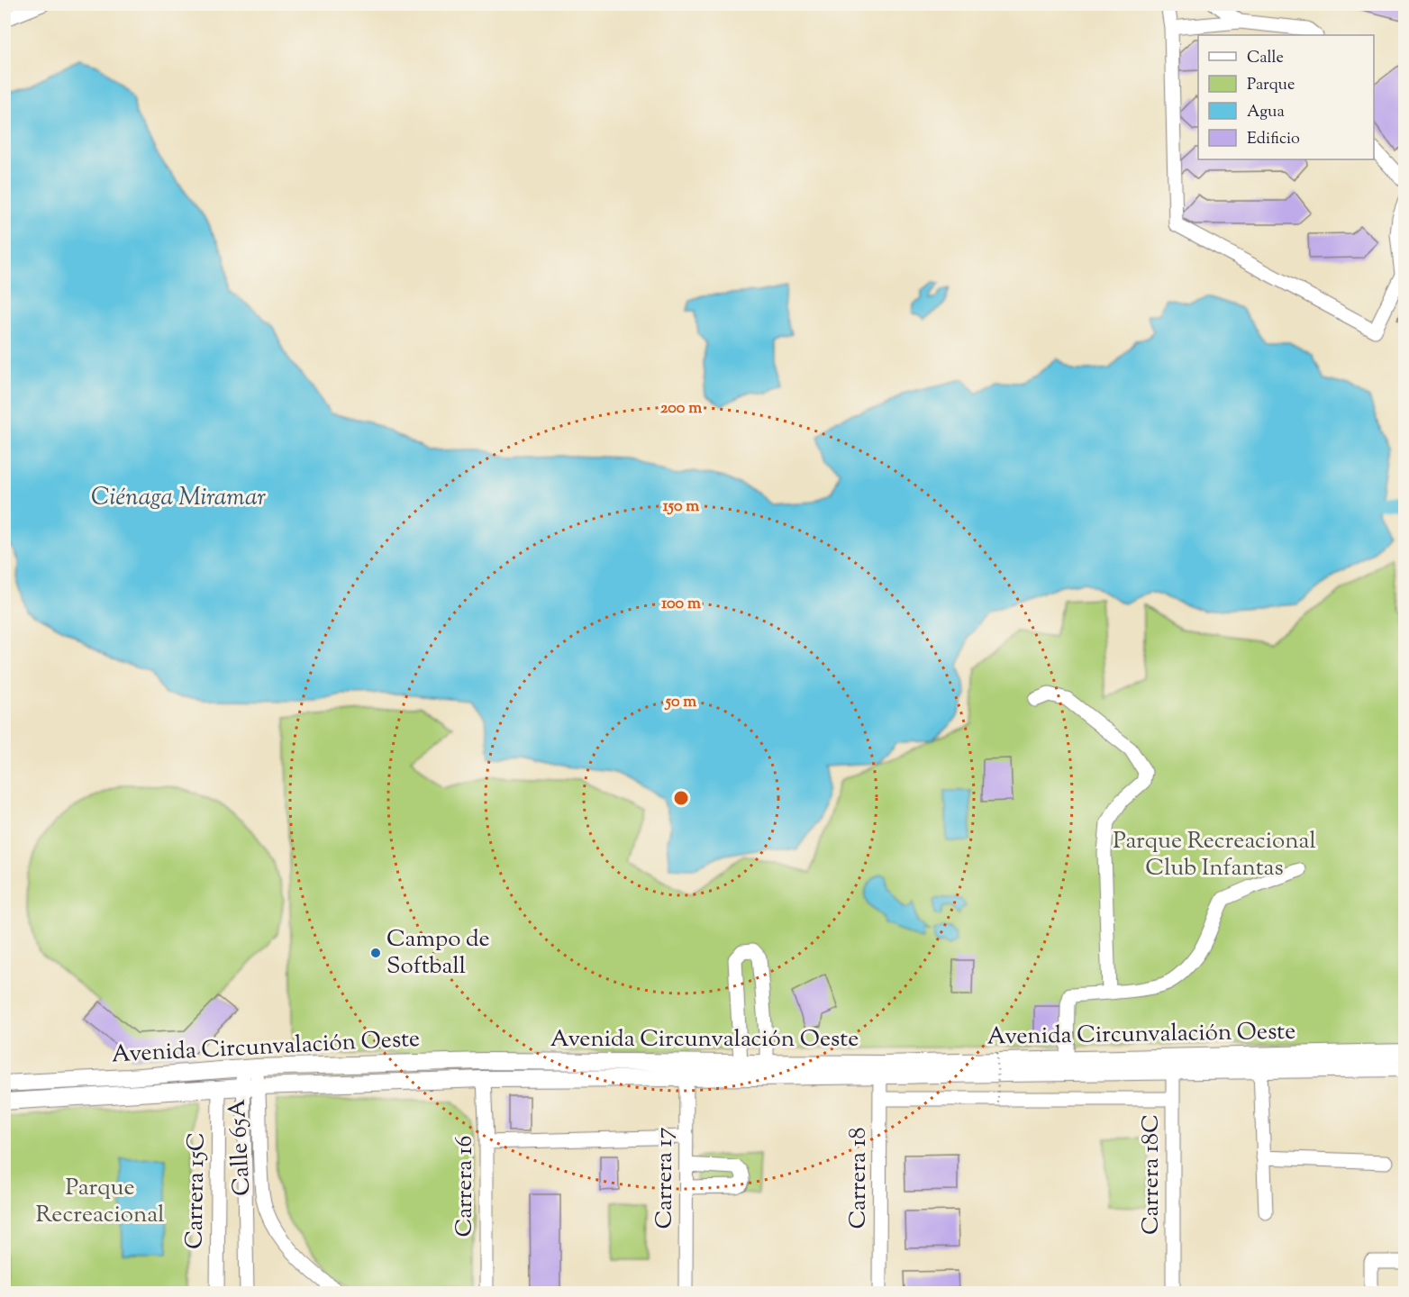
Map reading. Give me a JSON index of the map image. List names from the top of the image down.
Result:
{
  "streets": {
    "main road": ["Avenida Circunvalación Oeste"],
    "street": [
      "Calle 65A",
      "Carrera 18C",
      "Carrera 17",
      "Carrera 18",
      "Carrera 16",
      "Carrera 15C"
    ]
  },
  "crossings": [
    ["Avenida Circunvalación Oeste", "Calle 65A"],
    ["Avenida Circunvalación Oeste", "Carrera 18C"],
    ["Avenida Circunvalación Oeste", "Carrera 17"],
    ["Avenida Circunvalación Oeste", "Carrera 18"],
    ["Avenida Circunvalación Oeste", "Carrera 16"],
    ["Avenida Circunvalación Oeste", "Carrera 15C"],
    ["Calle 65A", "Carrera 15C"]
  ],
  "water": ["Ciénaga Miramar"],
  "parks": ["Parque Recreacional Club Infantas", "Parque Recreacional"],
  "places": ["Campo de Softball"],
  "legend": [
    "Calle",
    "Parque",
    "Agua",
    "Edificio"
  ],
  "rings": [
    "200 m",
    "150 m",
    "100 m",
    "50 m"
  ]
}
